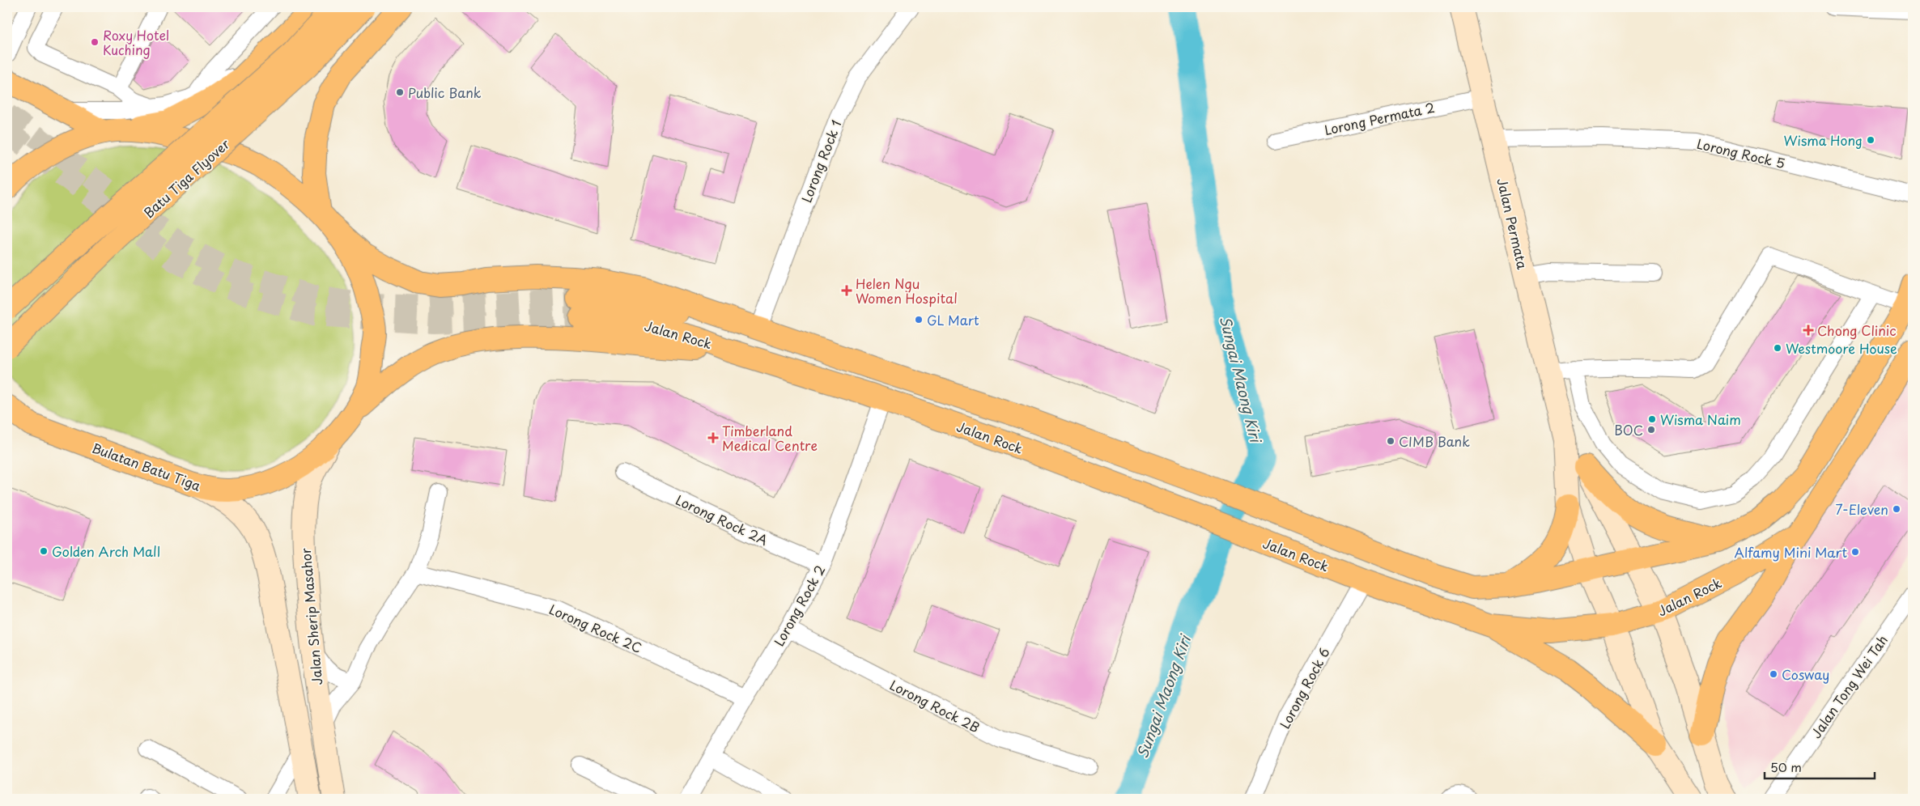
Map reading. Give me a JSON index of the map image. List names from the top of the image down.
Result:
{
  "streets": {
    "main road": [
      "Batu Tiga Flyover",
      "Jalan Permata",
      "Jalan Rock",
      "Bulatan Batu Tiga",
      "Jalan Sherip Masahor"
    ],
    "street": [
      "Lorong Permata 2",
      "Lorong Rock 5",
      "Lorong Rock 1",
      "Lorong Rock 2A",
      "Lorong Rock 2",
      "Lorong Rock 2C",
      "Jalan Tong Wei Tah",
      "Lorong Rock 6",
      "Lorong Rock 2B"
    ]
  },
  "crossings": [
    ["Lorong Permata 2", "Jalan Permata"],
    ["Lorong Rock 5", "Jalan Permata"],
    ["Lorong Rock 1", "Jalan Rock"],
    ["Jalan Rock", "Bulatan Batu Tiga"],
    ["Jalan Rock", "Lorong Rock 2"],
    ["Jalan Rock", "Lorong Rock 6"],
    ["Bulatan Batu Tiga", "Jalan Sherip Masahor"],
    ["Lorong Rock 2A", "Lorong Rock 2"],
    ["Lorong Rock 2", "Lorong Rock 2C"],
    ["Lorong Rock 2", "Lorong Rock 2B"]
  ],
  "water": ["Sungai Maong Kiri"],
  "places": {
    "other": [
      "Roxy Hotel Kuching",
      "Public Bank",
      "Wisma Hong",
      "GL Mart",
      "Westmoore House",
      "Wisma Naim",
      "BOC",
      "CIMB Bank",
      "7-Eleven",
      "Golden Arch Mall",
      "Alfamy Mini Mart",
      "Cosway"
    ],
    "health": ["Helen Ngu Women Hospital", "Chong Clinic", "Timberland Medical Centre"]
  },
  "scale_bar": "50 m"
}
